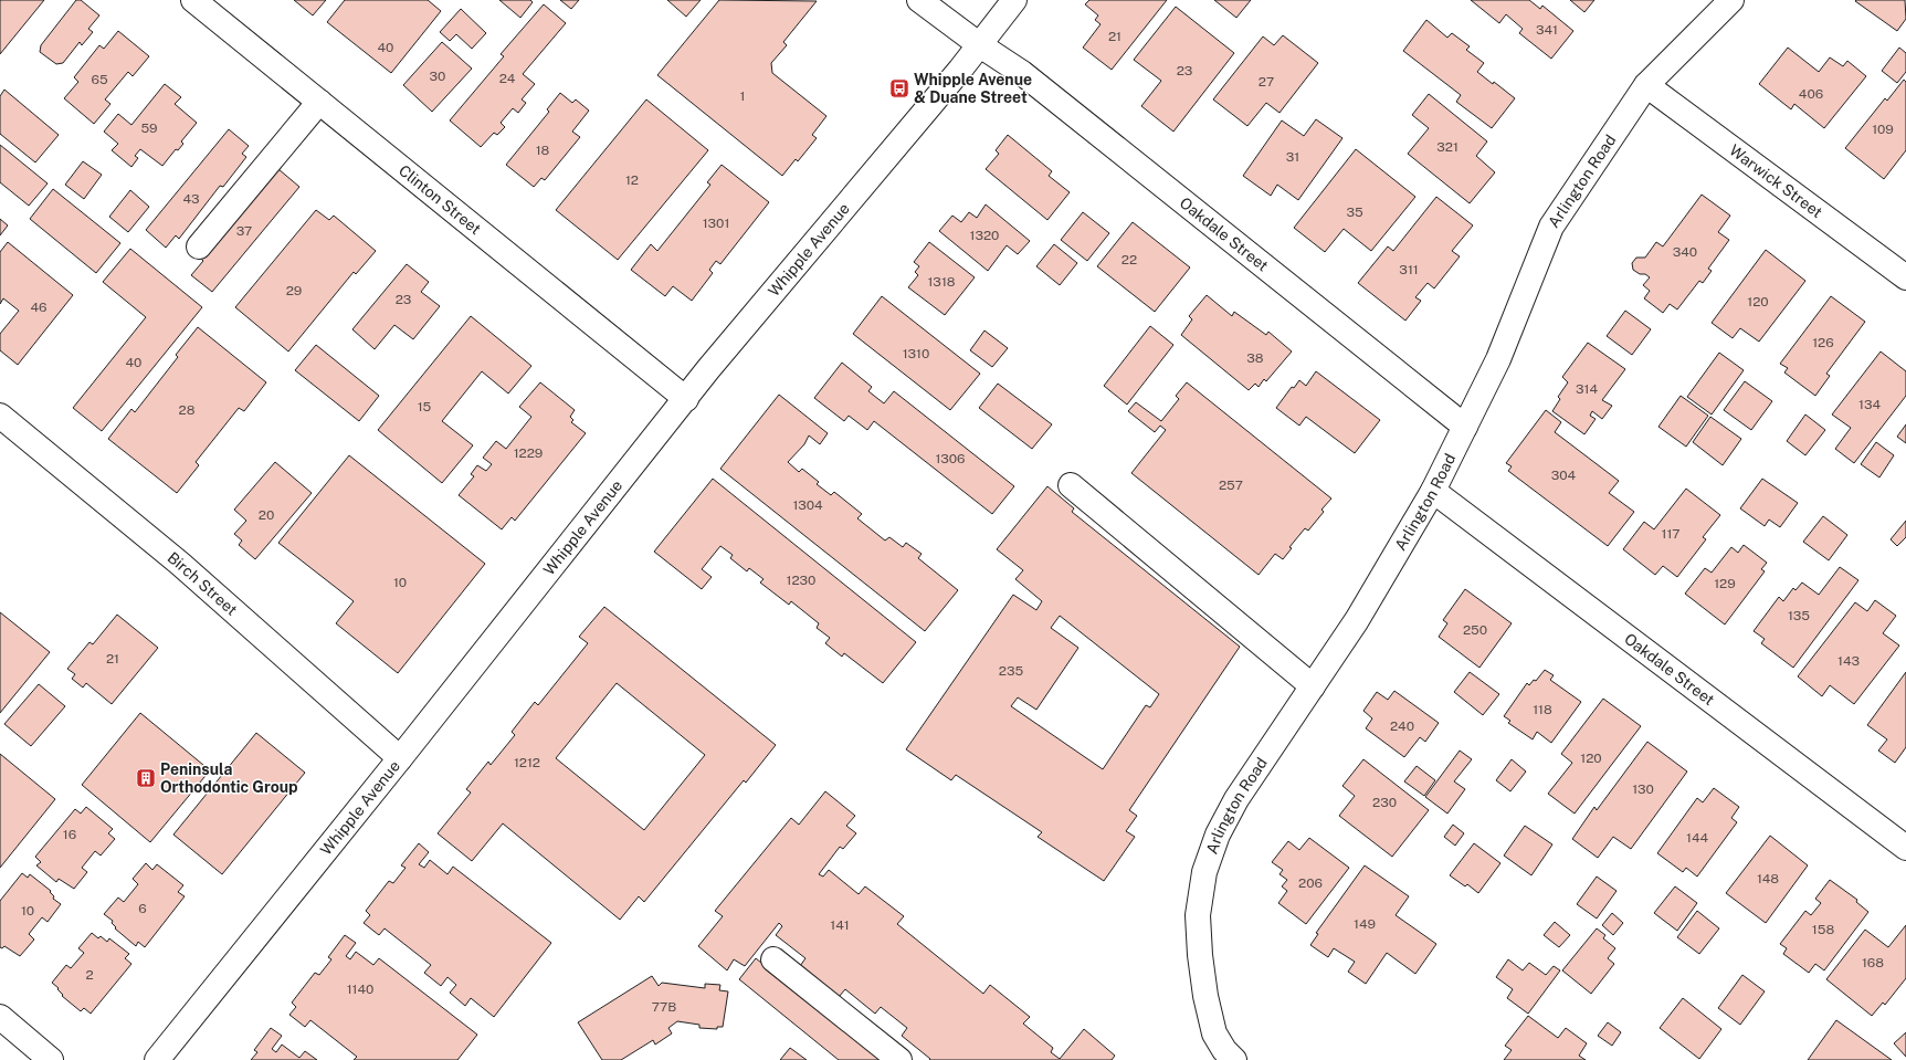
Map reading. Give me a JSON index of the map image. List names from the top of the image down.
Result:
{
  "streets": {
    "street": [
      "Arlington Road",
      "Warwick Street",
      "Clinton Street",
      "Oakdale Street",
      "Whipple Avenue",
      "Birch Street"
    ]
  },
  "crossings": [
    ["Arlington Road", "Warwick Street"],
    ["Arlington Road", "Oakdale Street"],
    ["Clinton Street", "Whipple Avenue"],
    ["Oakdale Street", "Whipple Avenue"],
    ["Whipple Avenue", "Birch Street"]
  ],
  "places": {
    "bus stop": ["Whipple Avenue & Duane Street"],
    "building": ["Peninsula Orthodontic Group"]
  },
  "house_numbers": [
    "341",
    "21",
    "40",
    "23",
    "30",
    "24",
    "65",
    "27",
    "406",
    "1",
    "59",
    "109",
    "321",
    "18",
    "31",
    "12",
    "43",
    "35",
    "1301",
    "37",
    "1320",
    "340",
    "22",
    "311",
    "1318",
    "29",
    "23",
    "120",
    "46",
    "126",
    "1310",
    "38",
    "40",
    "314",
    "134",
    "15",
    "28",
    "1229",
    "1306",
    "304",
    "257",
    "1304",
    "20",
    "117",
    "1230",
    "10",
    "129",
    "135",
    "250",
    "21",
    "143",
    "235",
    "118",
    "240",
    "120",
    "1212",
    "130",
    "230",
    "16",
    "144",
    "148",
    "206",
    "6",
    "10",
    "149",
    "141",
    "158",
    "168",
    "2",
    "1140",
    "77B"
  ]
}
